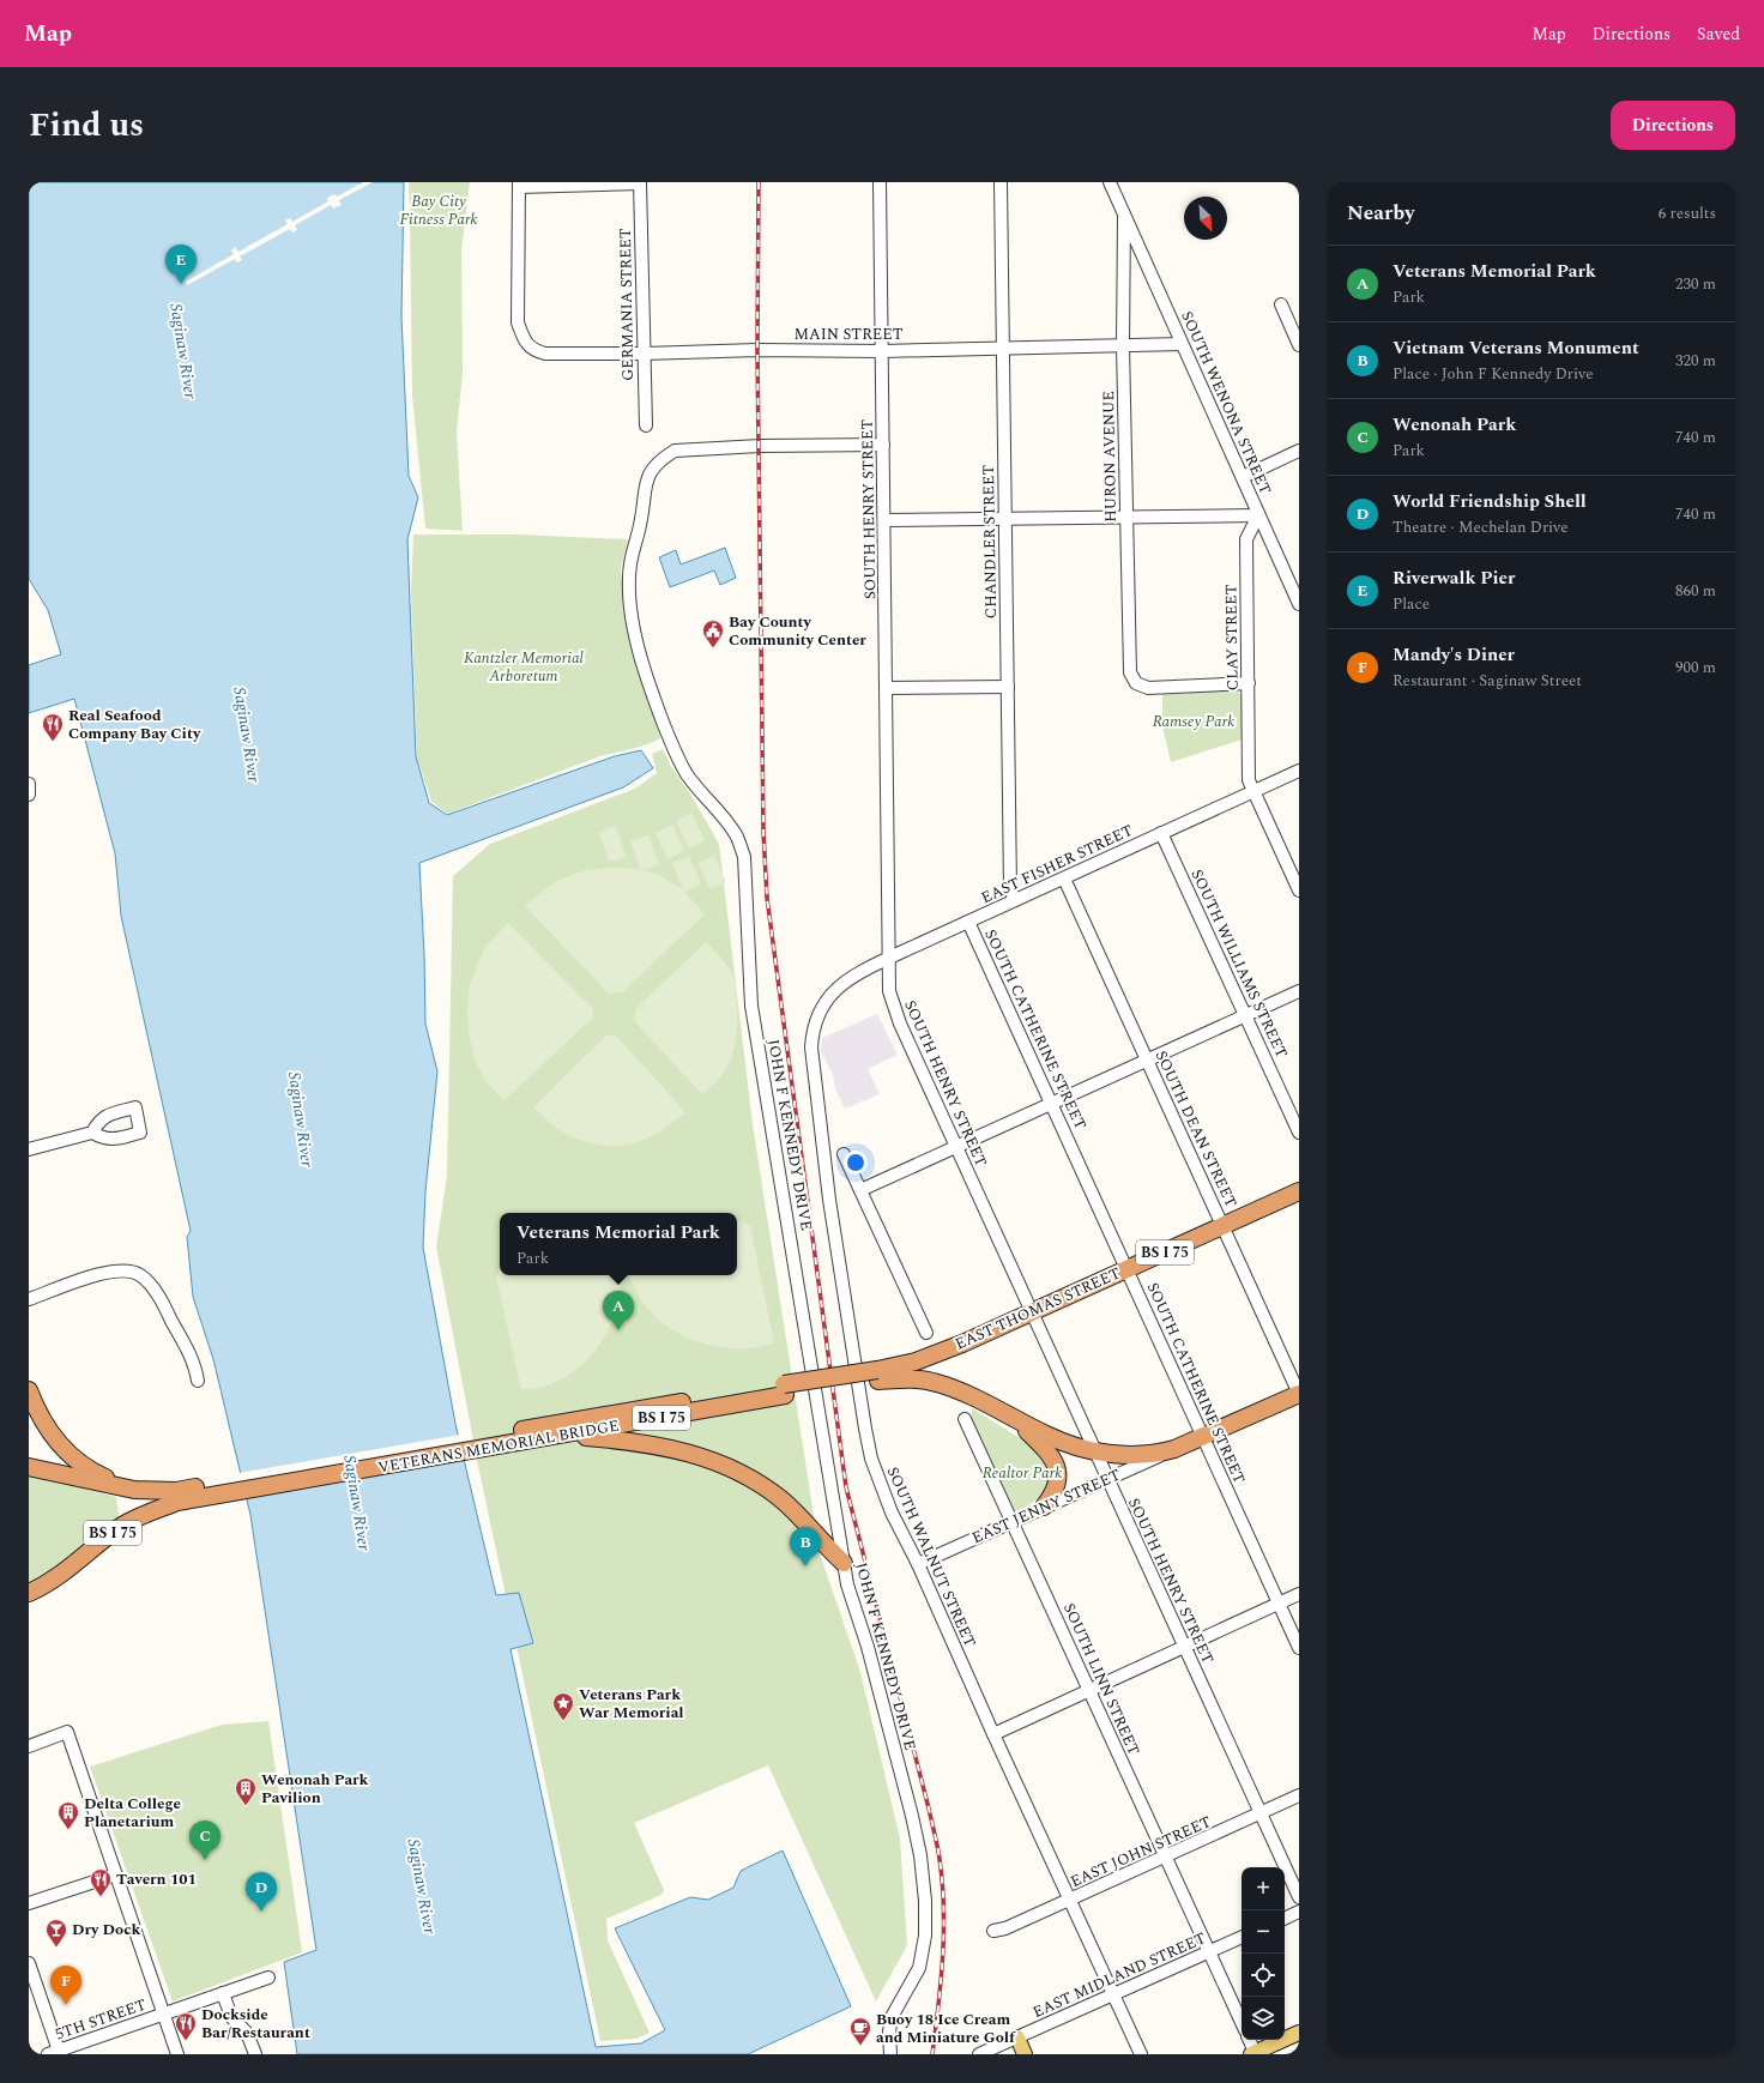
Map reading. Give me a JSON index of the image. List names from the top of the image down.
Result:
{
  "streets": {
    "highway": [
      "BS I 75",
      "EAST THOMAS STREET",
      "VETERANS MEMORIAL BRIDGE",
      "EAST JENNY STREET"
    ],
    "street": [
      "GERMANIA STREET",
      "MAIN STREET",
      "SOUTH WENONA STREET",
      "HURON AVENUE",
      "SOUTH HENRY STREET",
      "CHANDLER STREET",
      "CLAY STREET",
      "EAST FISHER STREET",
      "SOUTH WILLIAMS STREET",
      "SOUTH CATHERINE STREET",
      "SOUTH DEAN STREET",
      "JOHN F KENNEDY DRIVE",
      "SOUTH WALNUT STREET",
      "SOUTH LINN STREET",
      "EAST JOHN STREET",
      "EAST MIDLAND STREET",
      "5TH STREET"
    ]
  },
  "crossings": [
    ["GERMANIA STREET", "MAIN STREET"],
    ["MAIN STREET", "SOUTH WENONA STREET"],
    ["MAIN STREET", "HURON AVENUE"],
    ["MAIN STREET", "SOUTH HENRY STREET"],
    ["MAIN STREET", "CHANDLER STREET"],
    ["SOUTH WENONA STREET", "HURON AVENUE"],
    ["SOUTH WENONA STREET", "CLAY STREET"],
    ["HURON AVENUE", "CLAY STREET"],
    ["SOUTH HENRY STREET", "EAST FISHER STREET"],
    ["SOUTH HENRY STREET", "JOHN F KENNEDY DRIVE"],
    ["SOUTH HENRY STREET", "EAST THOMAS STREET"],
    ["SOUTH HENRY STREET", "VETERANS MEMORIAL BRIDGE"],
    ["SOUTH HENRY STREET", "EAST JENNY STREET"],
    ["SOUTH HENRY STREET", "EAST JOHN STREET"],
    ["CHANDLER STREET", "EAST FISHER STREET"],
    ["CLAY STREET", "EAST FISHER STREET"],
    ["EAST FISHER STREET", "SOUTH WILLIAMS STREET"],
    ["EAST FISHER STREET", "SOUTH CATHERINE STREET"],
    ["EAST FISHER STREET", "SOUTH DEAN STREET"],
    ["EAST FISHER STREET", "SOUTH WALNUT STREET"],
    ["SOUTH CATHERINE STREET", "EAST THOMAS STREET"],
    ["SOUTH CATHERINE STREET", "EAST JENNY STREET"],
    ["SOUTH DEAN STREET", "EAST THOMAS STREET"],
    ["SOUTH DEAN STREET", "EAST JENNY STREET"],
    ["EAST THOMAS STREET", "VETERANS MEMORIAL BRIDGE"],
    ["VETERANS MEMORIAL BRIDGE", "EAST JENNY STREET"],
    ["EAST JENNY STREET", "SOUTH WALNUT STREET"],
    ["EAST JENNY STREET", "SOUTH LINN STREET"],
    ["SOUTH WALNUT STREET", "EAST JOHN STREET"],
    ["SOUTH WALNUT STREET", "EAST MIDLAND STREET"],
    ["SOUTH LINN STREET", "EAST JOHN STREET"],
    ["SOUTH LINN STREET", "EAST MIDLAND STREET"]
  ],
  "water": ["Saginaw River"],
  "parks": [
    "Bay City Fitness Park",
    "Kantzler Memorial Arboretum",
    "Ramsey Park",
    "Realtor Park"
  ],
  "places": {
    "public building": ["Bay County Community Center"],
    "restaurant": ["Real Seafood Company Bay City", "Tavern 101", "Dockside Bar/Restaurant"],
    "place": ["Veterans Park War Memorial"],
    "building": ["Wenonah Park Pavilion", "Delta College Planetarium"],
    "bar": ["Dry Dock"],
    "cafe": ["Buoy 18 Ice Cream and Miniature Golf"]
  },
  "north": "bottom right",
  "page": {
    "header": "Map",
    "nav": ["Map", "Directions", "Saved"],
    "title": "Find us",
    "buttons": "Directions",
    "heading": ["Nearby", "6 results"],
    "pins": [
      "E",
      "A",
      "B",
      "C",
      "D",
      "F"
    ],
    "list": [
      {
        "mark": "A",
        "name": "Veterans Memorial Park",
        "note": "Park",
        "value": "230 m"
      },
      {
        "mark": "B",
        "name": "Vietnam Veterans Monument",
        "note": "Place · John F Kennedy Drive",
        "value": "320 m"
      },
      {
        "mark": "C",
        "name": "Wenonah Park",
        "note": "Park",
        "value": "740 m"
      },
      {
        "mark": "D",
        "name": "World Friendship Shell",
        "note": "Theatre · Mechelan Drive",
        "value": "740 m"
      },
      {
        "mark": "E",
        "name": "Riverwalk Pier",
        "note": "Place",
        "value": "860 m"
      },
      {
        "mark": "F",
        "name": "Mandy's Diner",
        "note": "Restaurant · Saginaw Street",
        "value": "900 m"
      }
    ],
    "popup": ["Veterans Memorial Park", "Park"],
    "map_buttons": ["+", "−"]
  }
}
